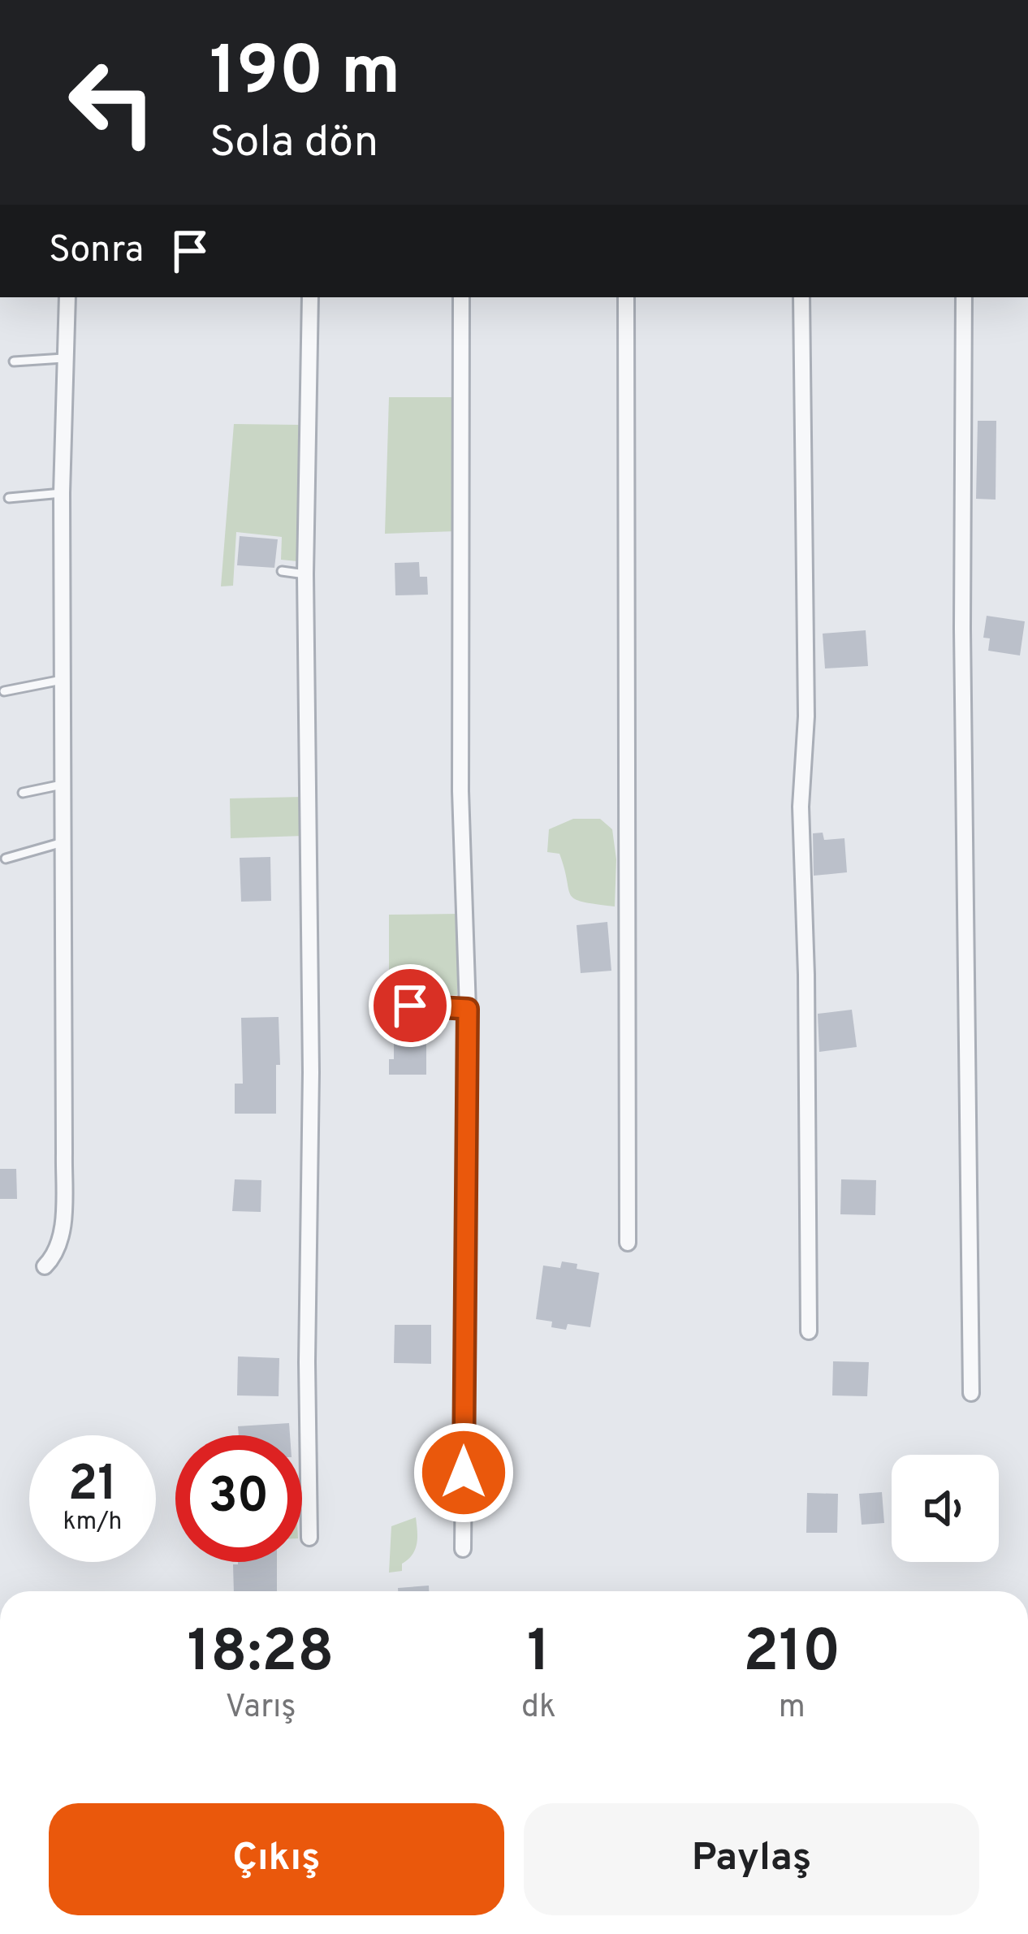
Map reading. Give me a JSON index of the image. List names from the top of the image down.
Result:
{
  "page": {
    "turn": ["190 m", "Sola dön"],
    "then": "Sonra",
    "speed": "21 km/h",
    "limit": "30",
    "eta": [
      "18:28",
      "Varış",
      "1",
      "dk",
      "210",
      "m"
    ],
    "buttons": ["Çıkış", "Paylaş"]
  }
}
